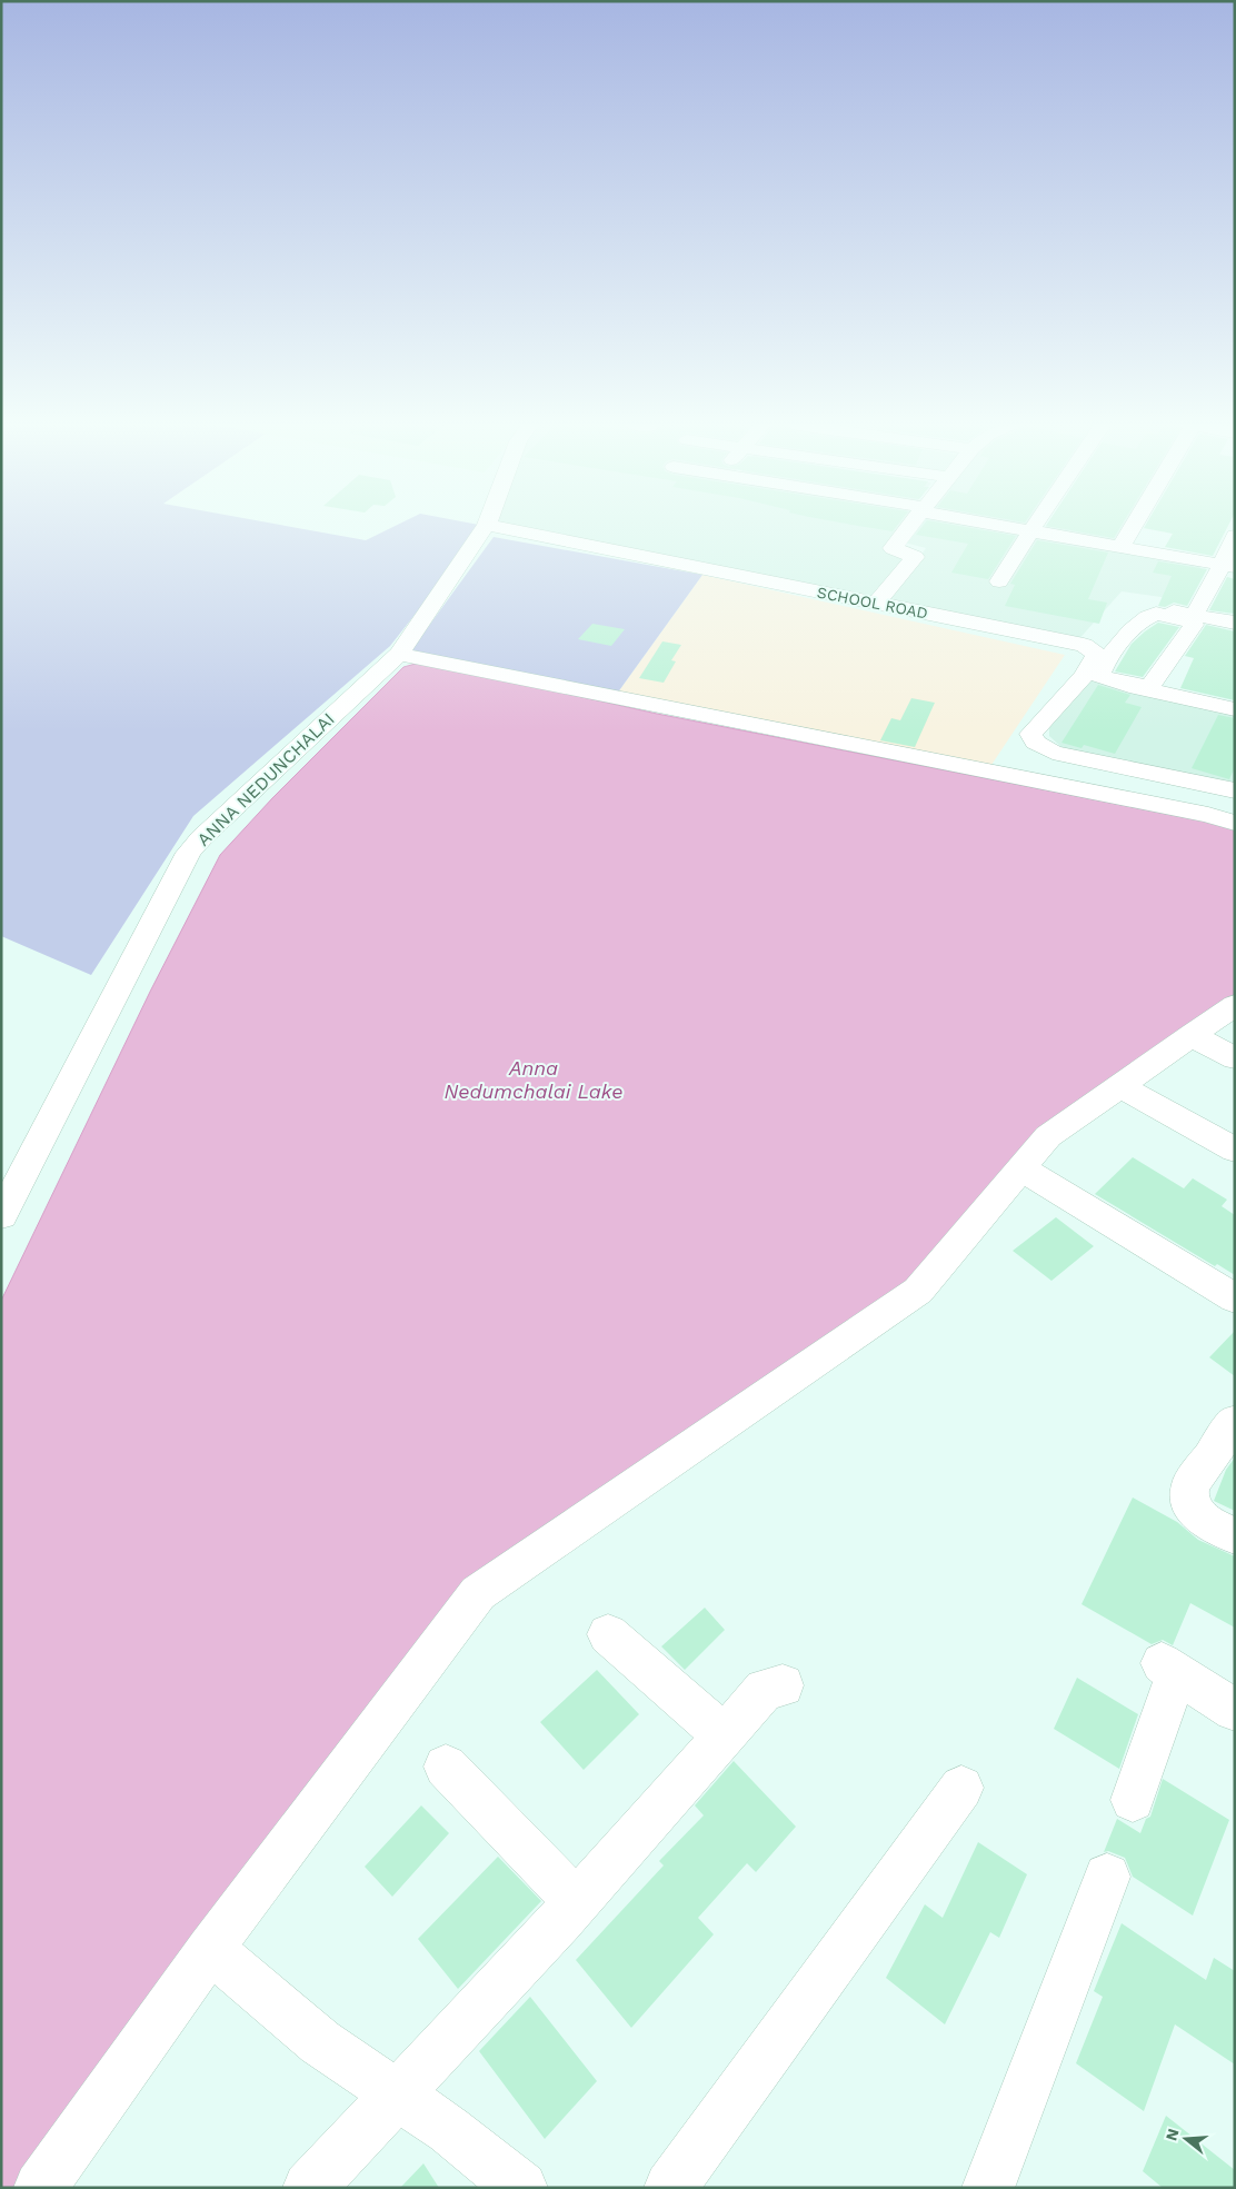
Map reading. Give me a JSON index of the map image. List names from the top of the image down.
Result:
{
  "streets": {
    "street": ["SCHOOL ROAD", "ANNA NEDUNCHALAI"]
  },
  "water": ["Anna Nedumchalai Lake"],
  "north": "left"
}
